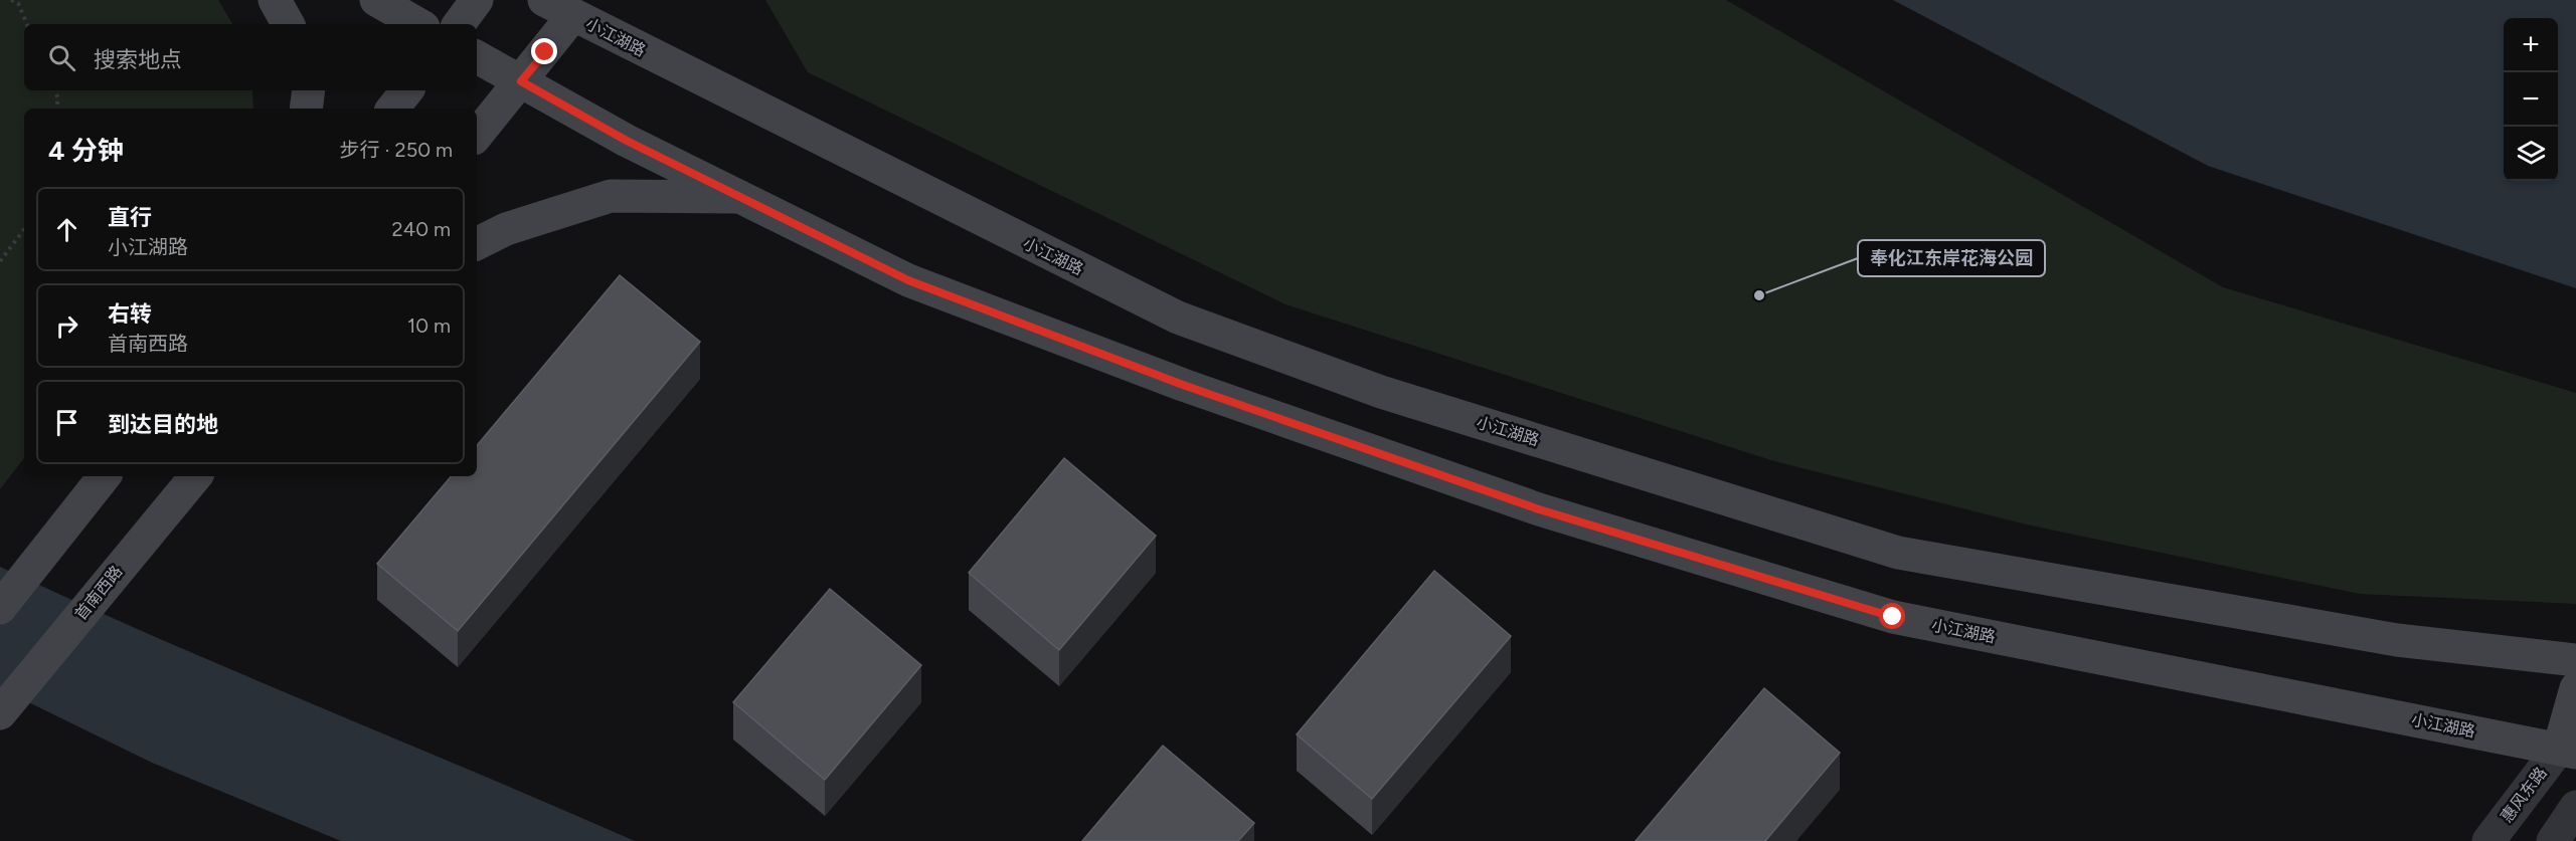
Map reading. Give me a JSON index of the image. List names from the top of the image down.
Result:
{
  "streets": {
    "main road": ["小江湖路", "首南西路"],
    "street": ["惠风东路"]
  },
  "crossings": [
    ["小江湖路", "惠风东路"]
  ],
  "places": ["奉化江东岸花海公园"],
  "page": {
    "map_buttons": ["+", "−"],
    "search": "搜索地点",
    "heading": ["4 分钟", "步行 · 250 m"],
    "list": [
      ["直行", "小江湖路", "240 m"],
      ["右转", "首南西路", "10 m"],
      "到达目的地"
    ]
  }
}
